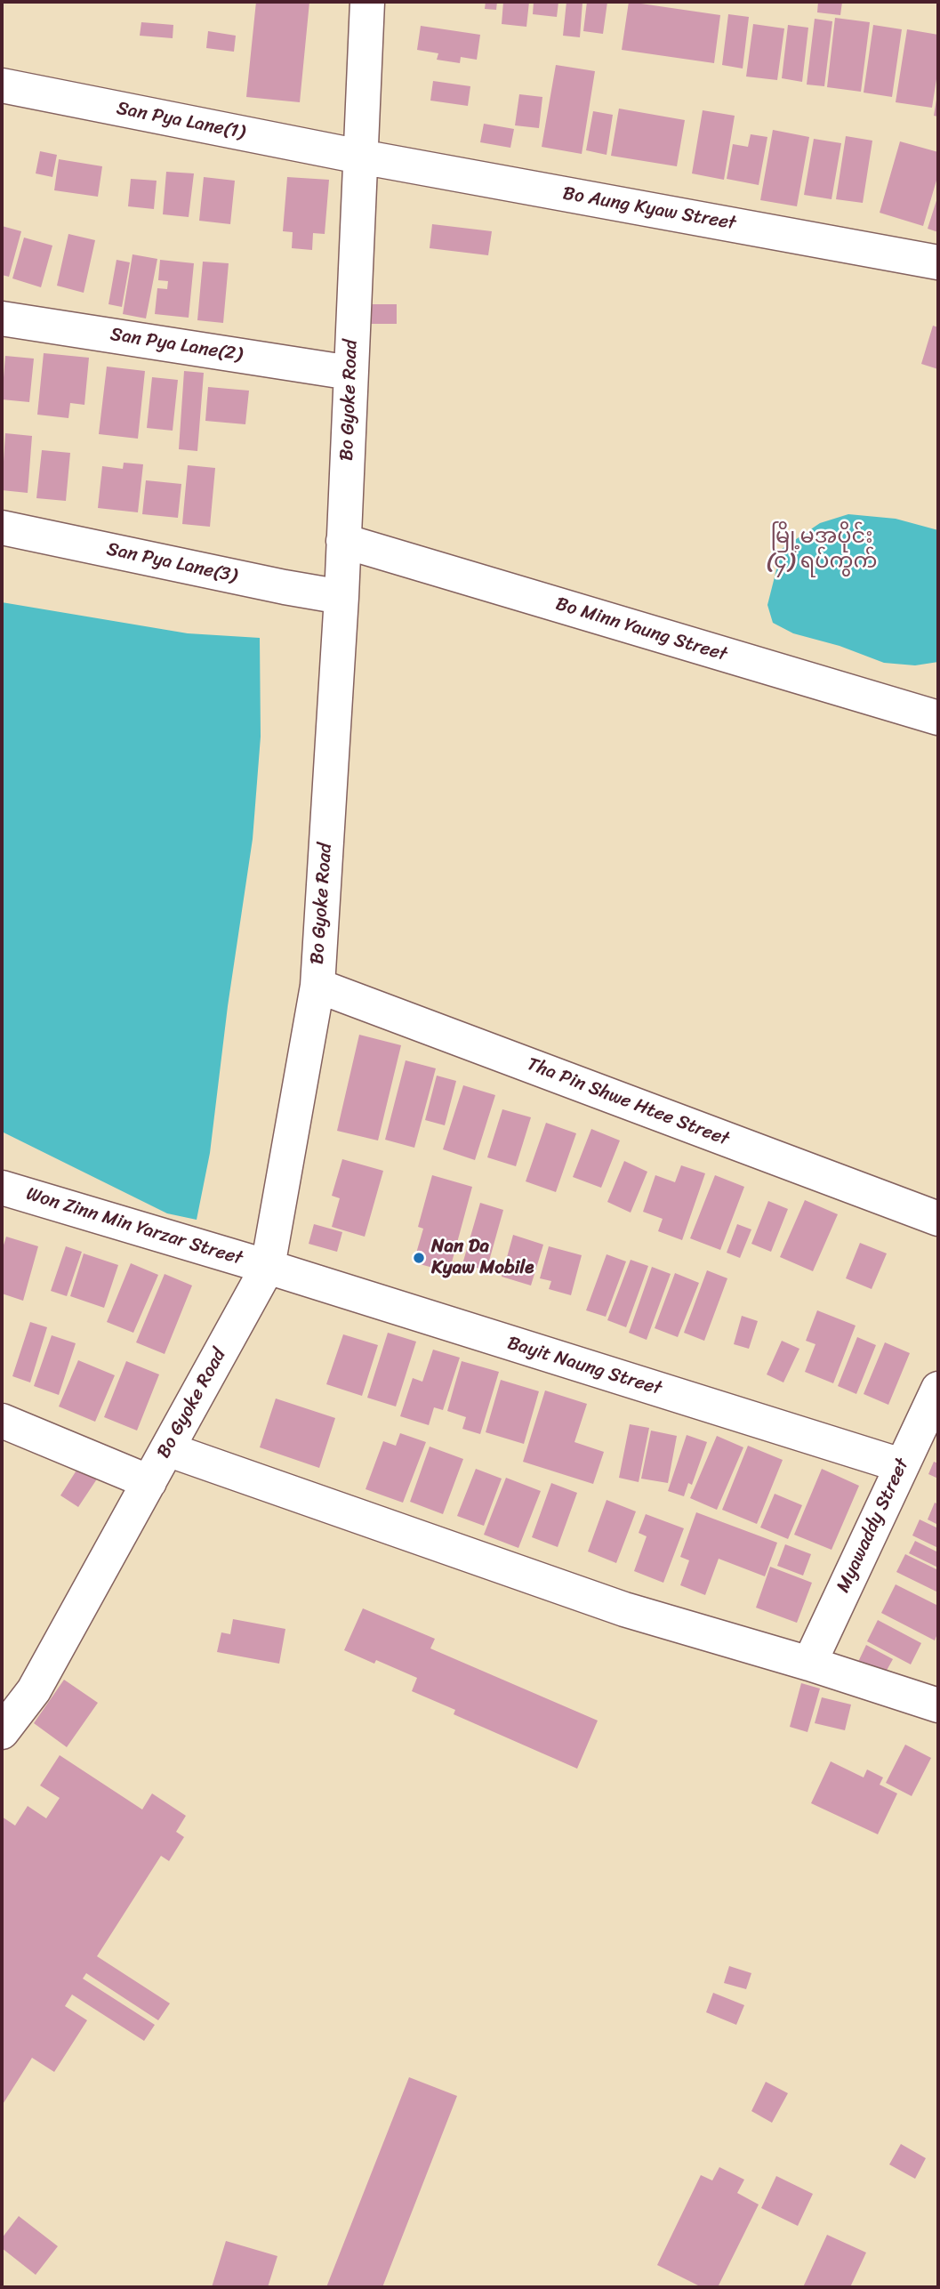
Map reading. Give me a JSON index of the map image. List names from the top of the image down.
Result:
{
  "streets": {
    "street": [
      "San Pya Lane(1)",
      "Bo Aung Kyaw Street",
      "San Pya Lane(2)",
      "Bo Gyoke Road",
      "San Pya Lane(3)",
      "Bo Minn Yaung Street",
      "Tha Pin Shwe Htee Street",
      "Won Zinn Min Yarzar Street",
      "Bayit Naung Street",
      "Myawaddy Street"
    ]
  },
  "crossings": [
    ["San Pya Lane(1)", "Bo Aung Kyaw Street"],
    ["San Pya Lane(1)", "Bo Gyoke Road"],
    ["Bo Aung Kyaw Street", "Bo Gyoke Road"],
    ["San Pya Lane(2)", "Bo Gyoke Road"],
    ["Bo Gyoke Road", "San Pya Lane(3)"],
    ["Bo Gyoke Road", "Bo Minn Yaung Street"],
    ["Bo Gyoke Road", "Tha Pin Shwe Htee Street"],
    ["Bo Gyoke Road", "Won Zinn Min Yarzar Street"],
    ["Bo Gyoke Road", "Bayit Naung Street"],
    ["Won Zinn Min Yarzar Street", "Bayit Naung Street"],
    ["Bayit Naung Street", "Myawaddy Street"]
  ],
  "districts": ["မြို့မအပိုင်း (၄) ရပ်ကွက်"],
  "places": ["Nan Da Kyaw Mobile"]
}
